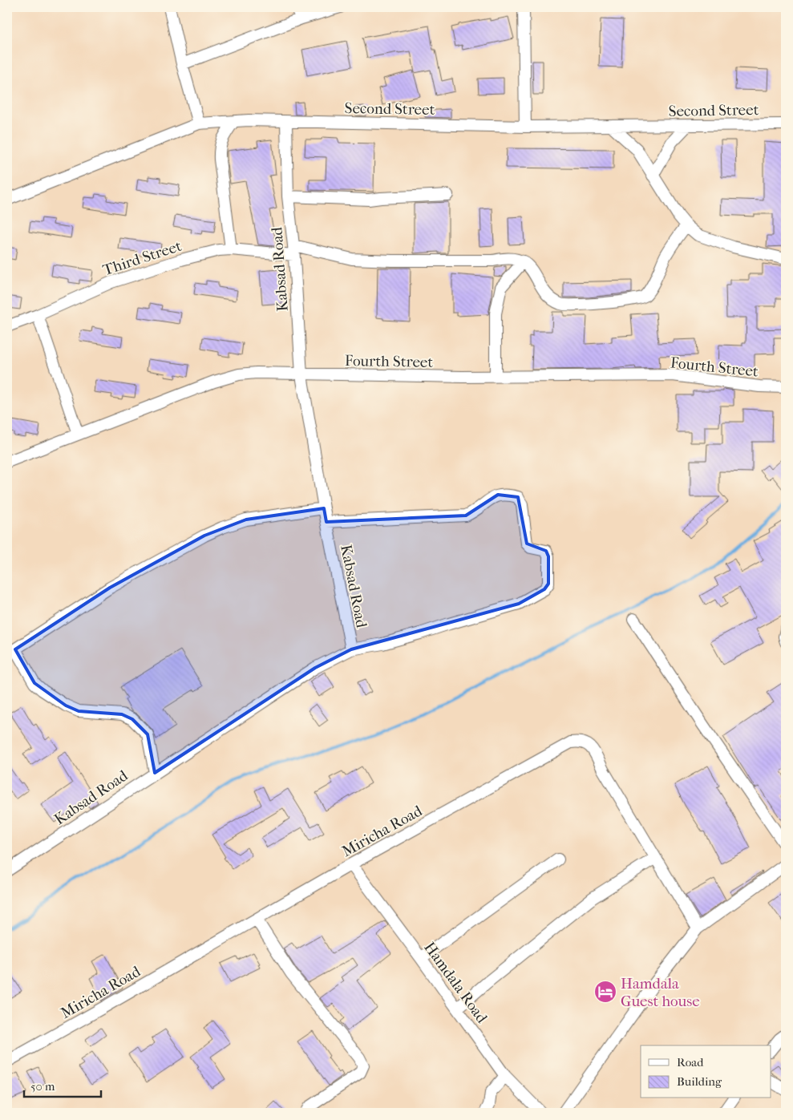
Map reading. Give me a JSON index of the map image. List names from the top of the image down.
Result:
{
  "streets": {
    "street": [
      "Second Street",
      "Third Street",
      "Kabsad Road",
      "Fourth Street",
      "Miricha Road",
      "Hamdala Road"
    ]
  },
  "crossings": [
    ["Second Street", "Kabsad Road"],
    ["Third Street", "Kabsad Road"],
    ["Kabsad Road", "Fourth Street"],
    ["Miricha Road", "Hamdala Road"]
  ],
  "places": {
    "hotel": ["Hamdala Guest house"]
  },
  "legend": ["Road", "Building"],
  "scale_bar": "50 m"
}
